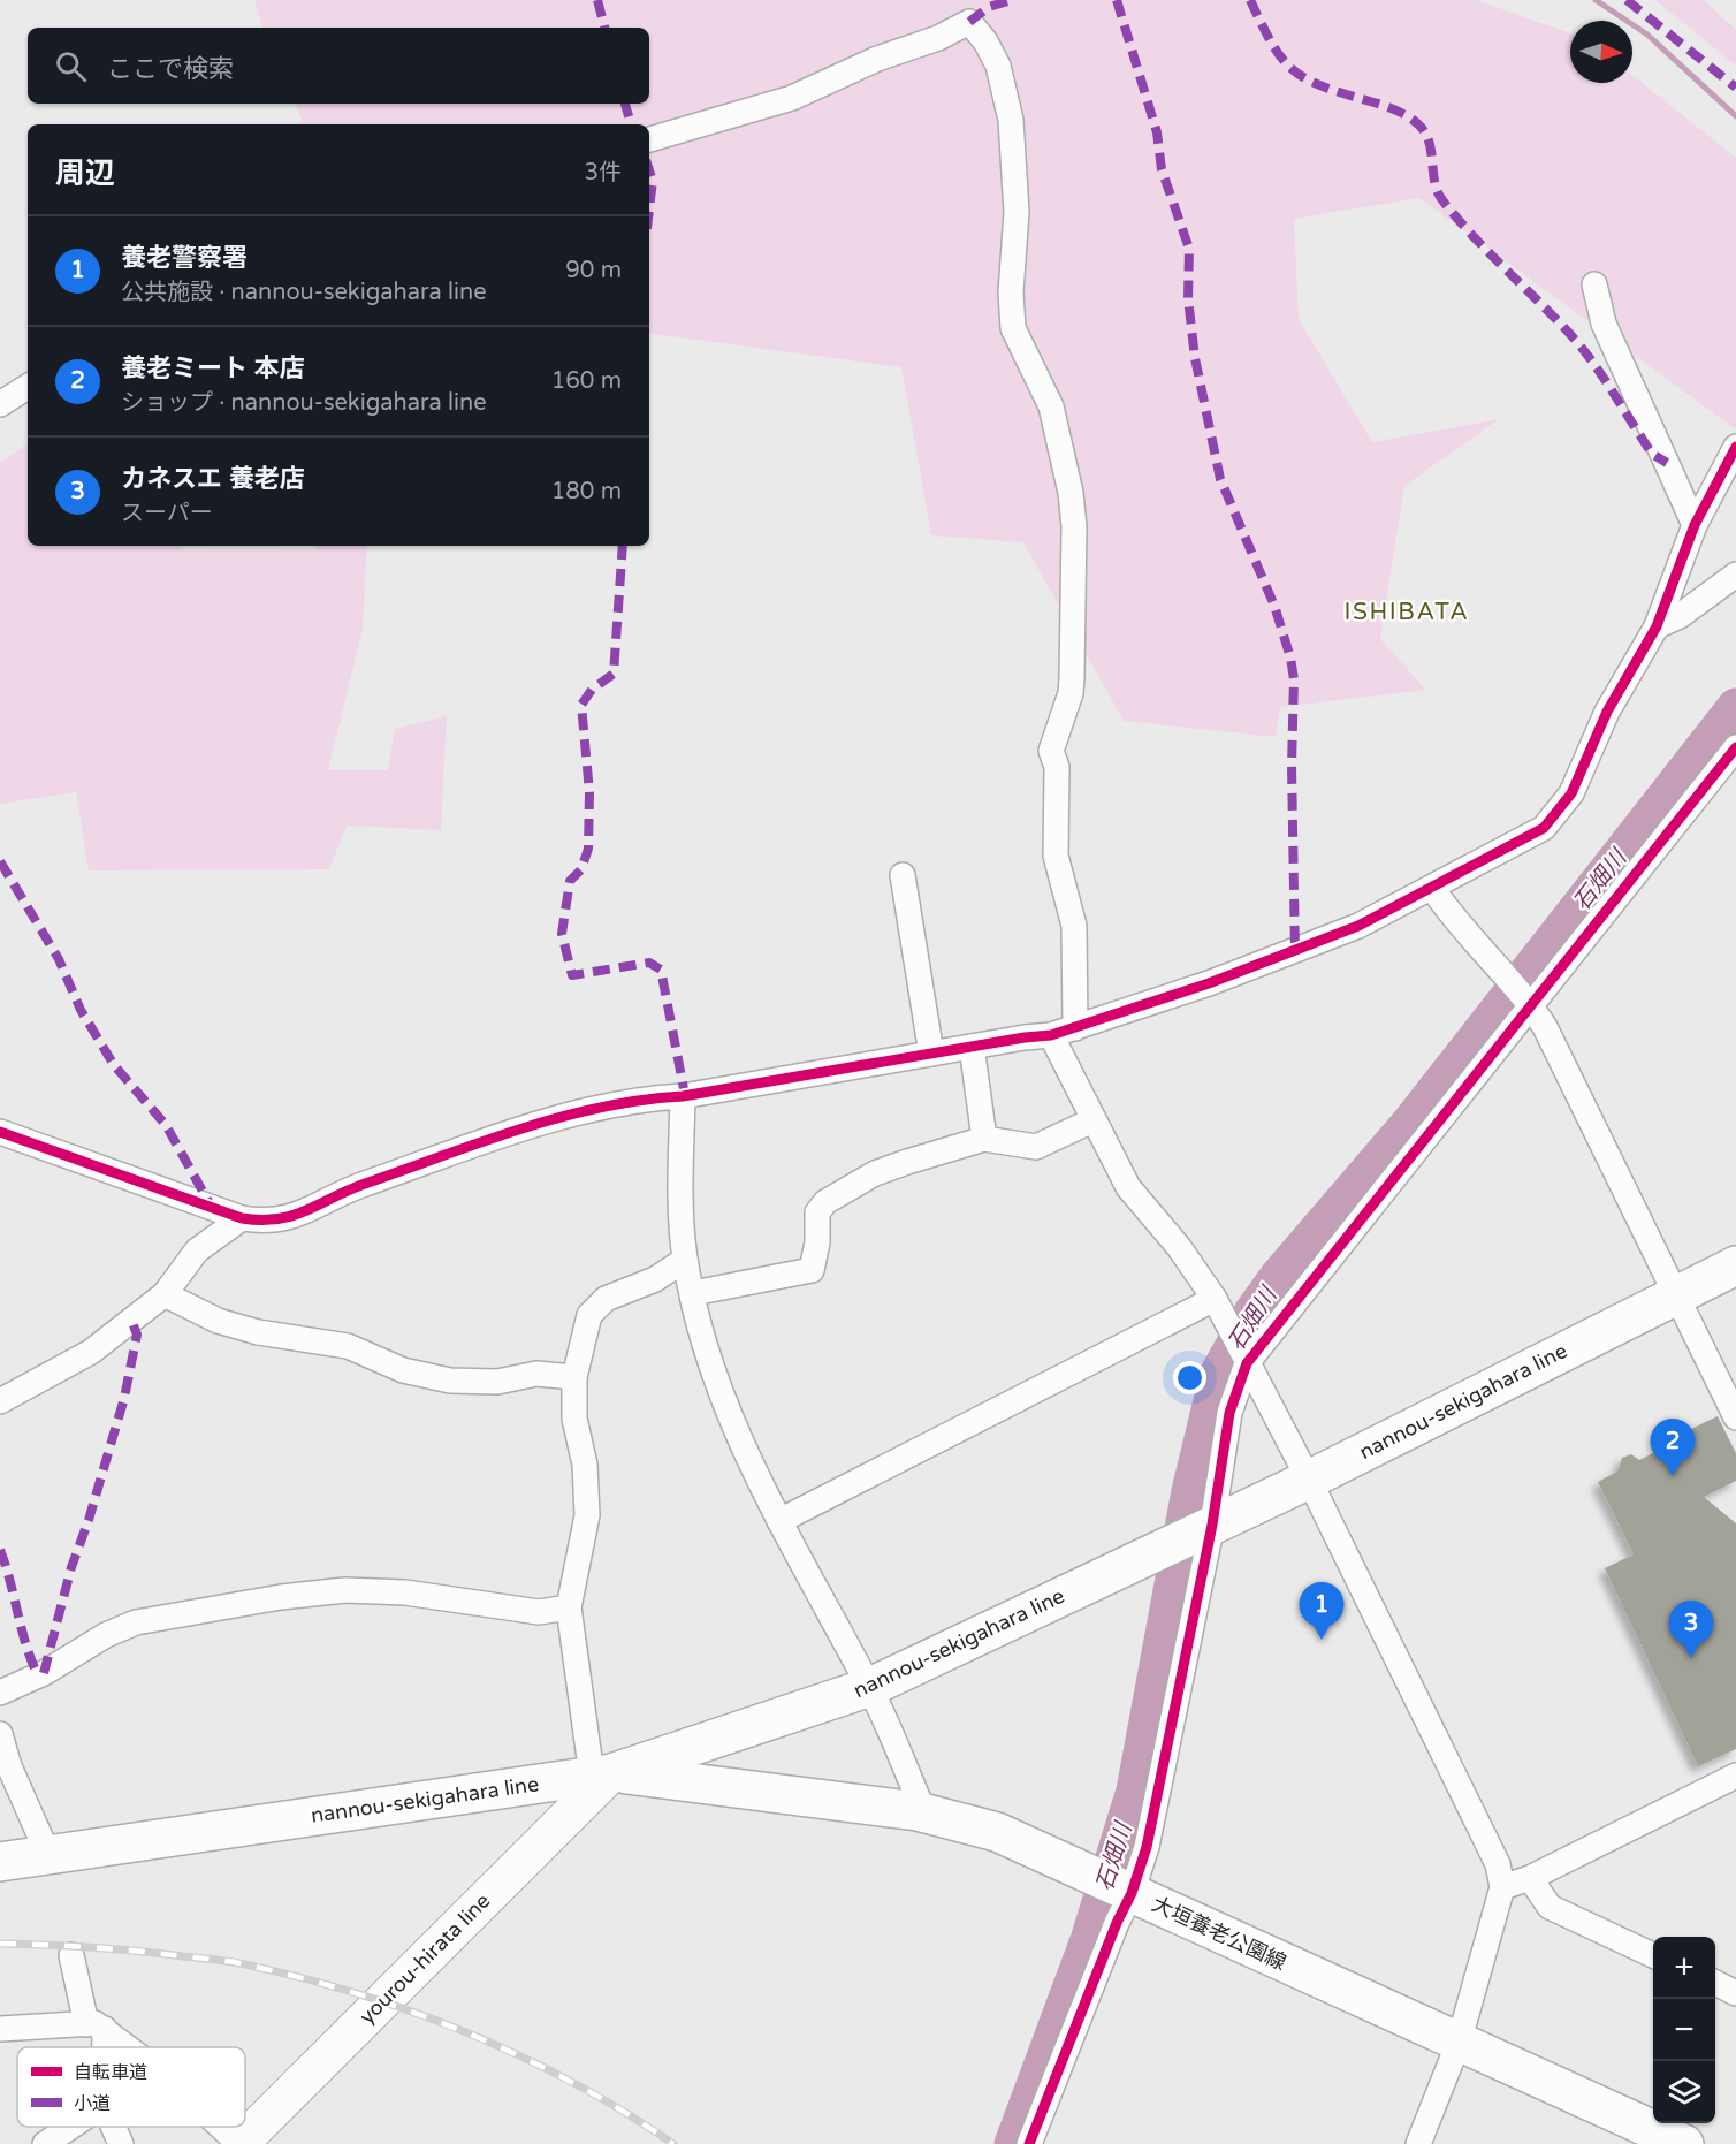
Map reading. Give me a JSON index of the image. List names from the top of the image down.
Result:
{
  "streets": {
    "main road": ["nannou-sekigahara line", "大垣養老公園線", "yourou-hirata line"]
  },
  "crossings": [
    ["nannou-sekigahara line", "大垣養老公園線"],
    ["nannou-sekigahara line", "yourou-hirata line"],
    ["大垣養老公園線", "yourou-hirata line"]
  ],
  "districts": ["ISHIBATA"],
  "water": ["石畑川"],
  "legend": ["自転車道", "小道"],
  "north": "right",
  "page": {
    "search": "ここで検索",
    "heading": ["周辺", "3件"],
    "list": [
      {
        "mark": "1",
        "name": "養老警察署",
        "note": "公共施設 · nannou-sekigahara line",
        "value": "90 m"
      },
      {
        "mark": "2",
        "name": "養老ミート 本店",
        "note": "ショップ · nannou-sekigahara line",
        "value": "160 m"
      },
      {
        "mark": "3",
        "name": "カネスエ 養老店",
        "note": "スーパー",
        "value": "180 m"
      }
    ],
    "pins": ["2", "1", "3"],
    "map_buttons": ["+", "−"]
  }
}
